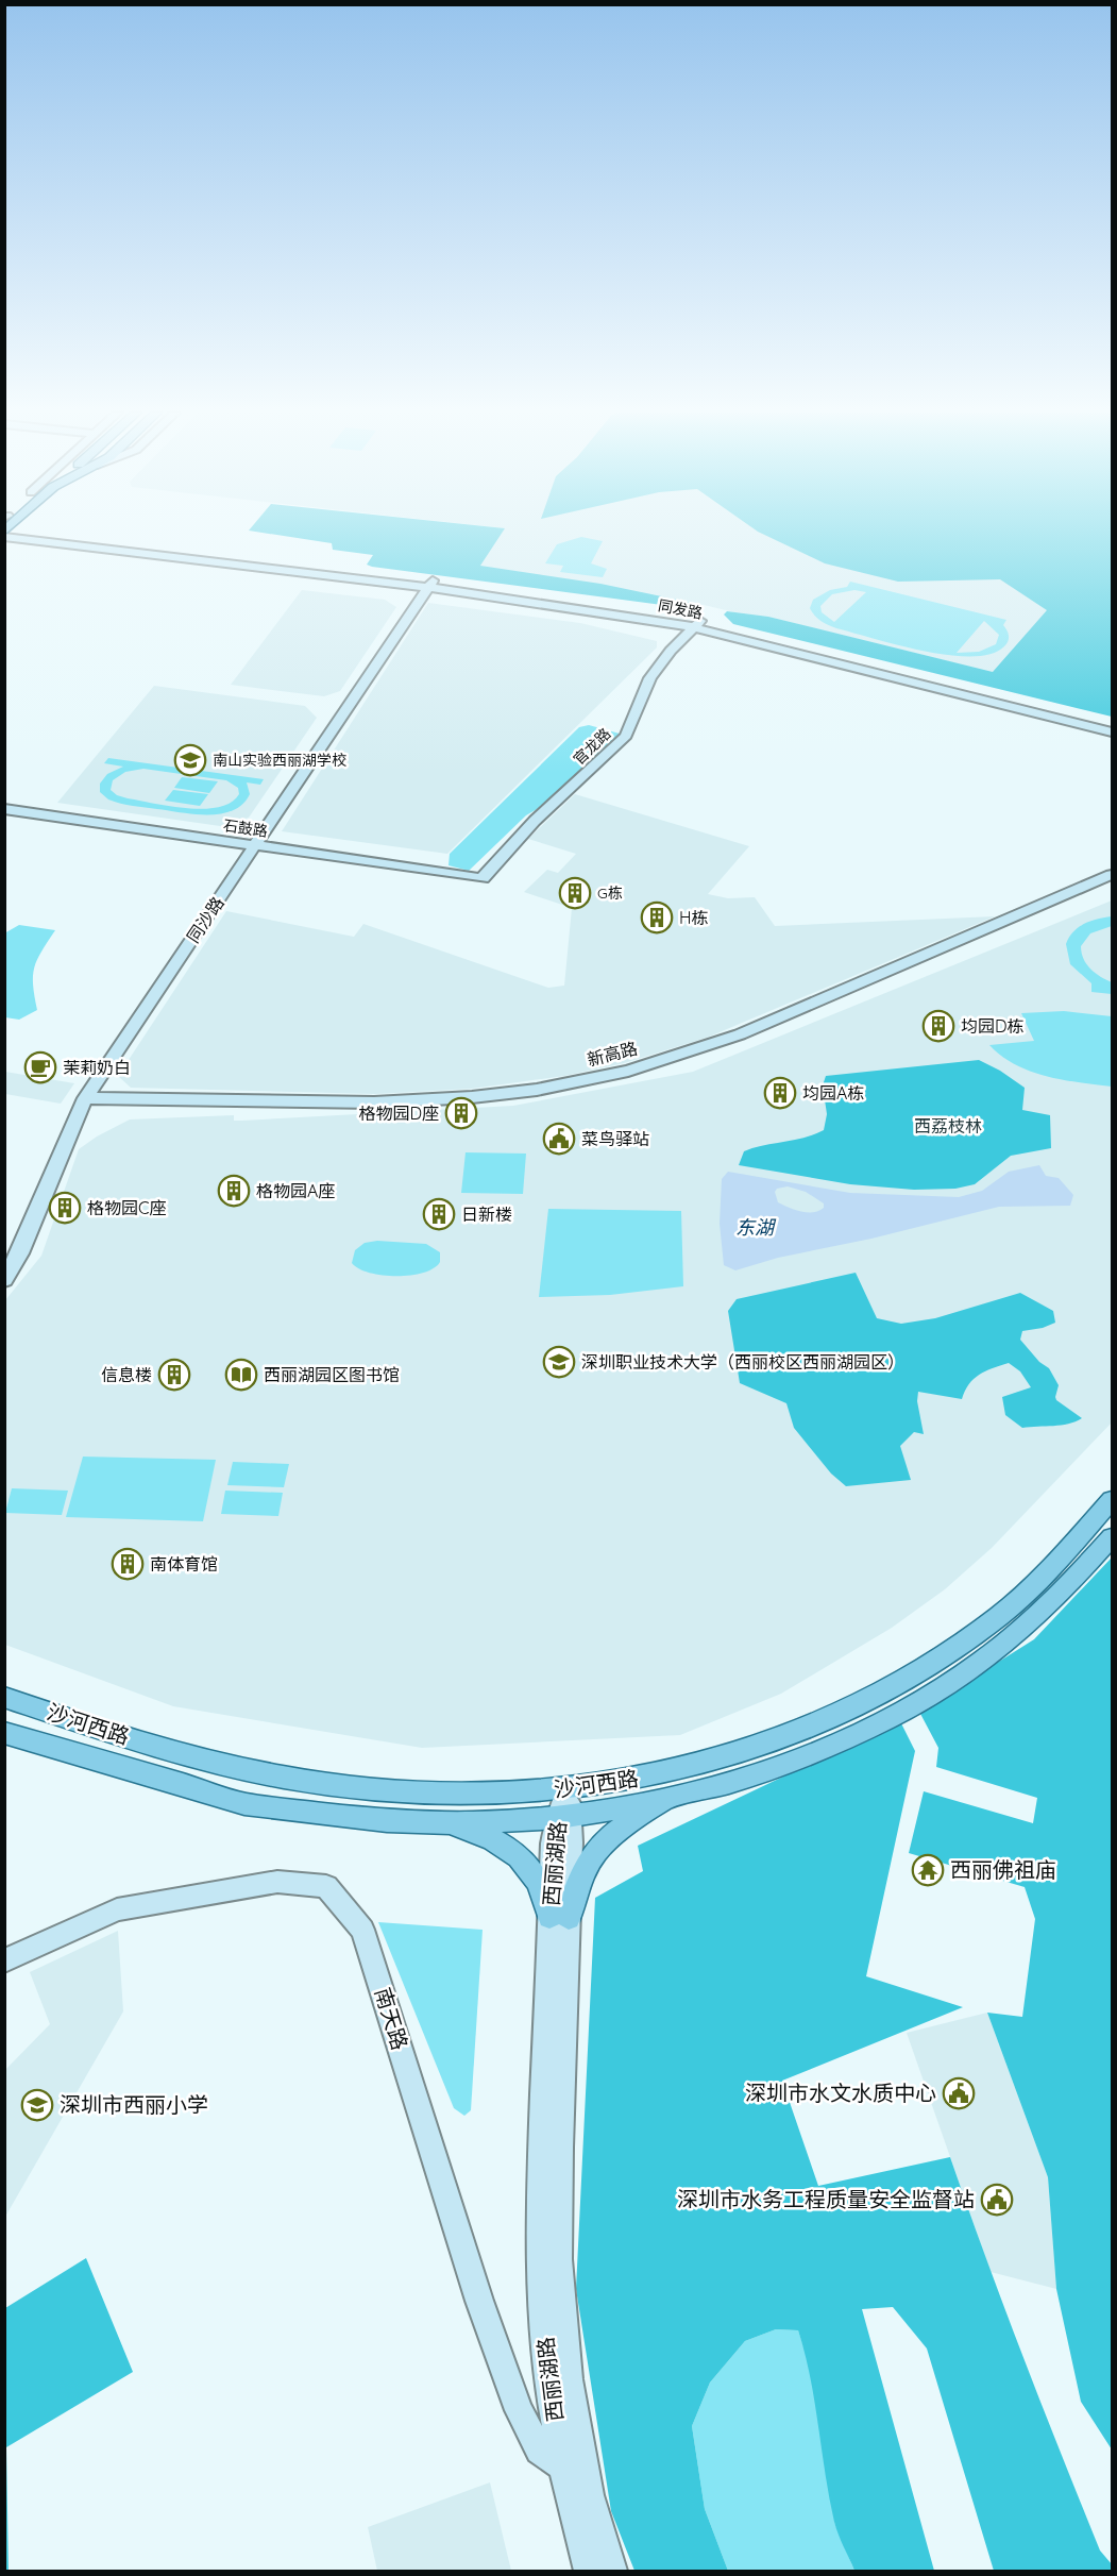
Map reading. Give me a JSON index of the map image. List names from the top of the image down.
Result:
{
  "streets": {
    "main road": ["沙河西路"],
    "street": [
      "同发路",
      "官龙路",
      "石鼓路",
      "同沙路",
      "新高路",
      "西丽湖路",
      "南天路"
    ]
  },
  "crossings": [
    ["同发路", "官龙路"],
    ["同发路", "同沙路"],
    ["官龙路", "石鼓路"],
    ["石鼓路", "同沙路"],
    ["同沙路", "新高路"],
    ["沙河西路", "西丽湖路"],
    ["西丽湖路", "南天路"]
  ],
  "water": ["东湖"],
  "parks": ["西荔枝林"],
  "places": {
    "school or university": ["南山实验西丽湖学校", "深圳职业技术大学（西丽校区西丽湖园区）", "深圳市西丽小学"],
    "building": [
      "G栋",
      "H栋",
      "均园D栋",
      "均园A栋",
      "格物园D座",
      "格物园A座",
      "格物园C座",
      "日新楼",
      "信息楼",
      "南体育馆"
    ],
    "cafe": ["茉莉奶白"],
    "public building": ["菜鸟驿站", "深圳市水文水质中心", "深圳市水务工程质量安全监督站"],
    "library": ["西丽湖园区图书馆"],
    "temple": ["西丽佛祖庙"]
  }
}
